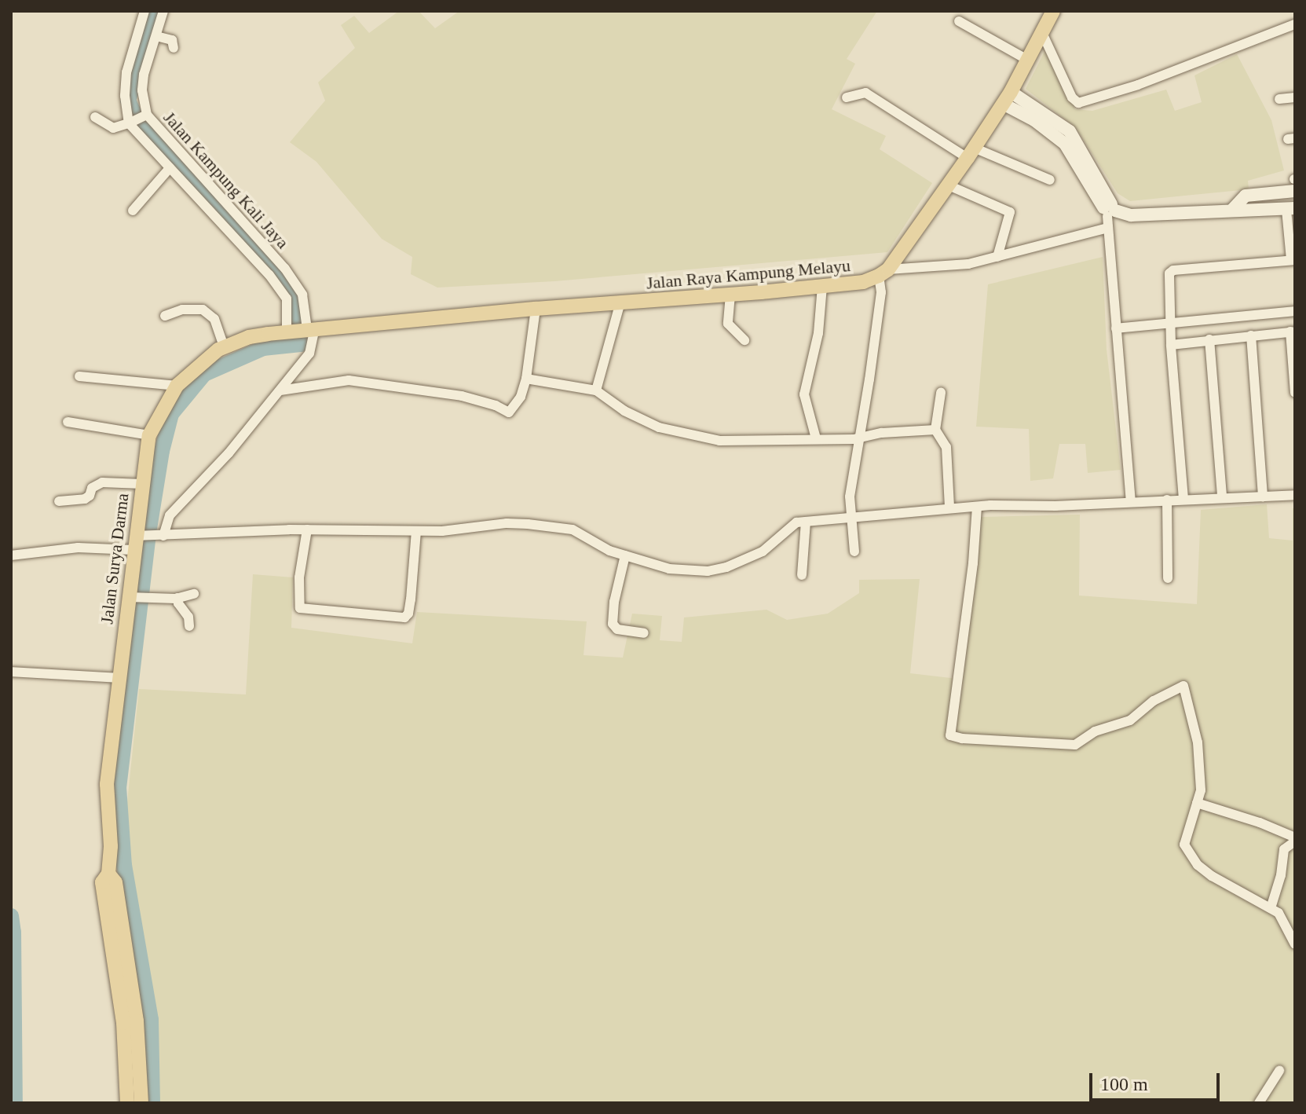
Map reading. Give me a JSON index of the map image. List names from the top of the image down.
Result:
{
  "streets": {
    "main road": ["Jalan Raya Kampung Melayu", "Jalan Surya Darma"],
    "street": ["Jalan Kampung Kali Jaya"]
  },
  "crossings": [
    ["Jalan Kampung Kali Jaya", "Jalan Raya Kampung Melayu"],
    ["Jalan Kampung Kali Jaya", "Jalan Surya Darma"],
    ["Jalan Raya Kampung Melayu", "Jalan Surya Darma"]
  ],
  "scale_bar": "100 m"
}
